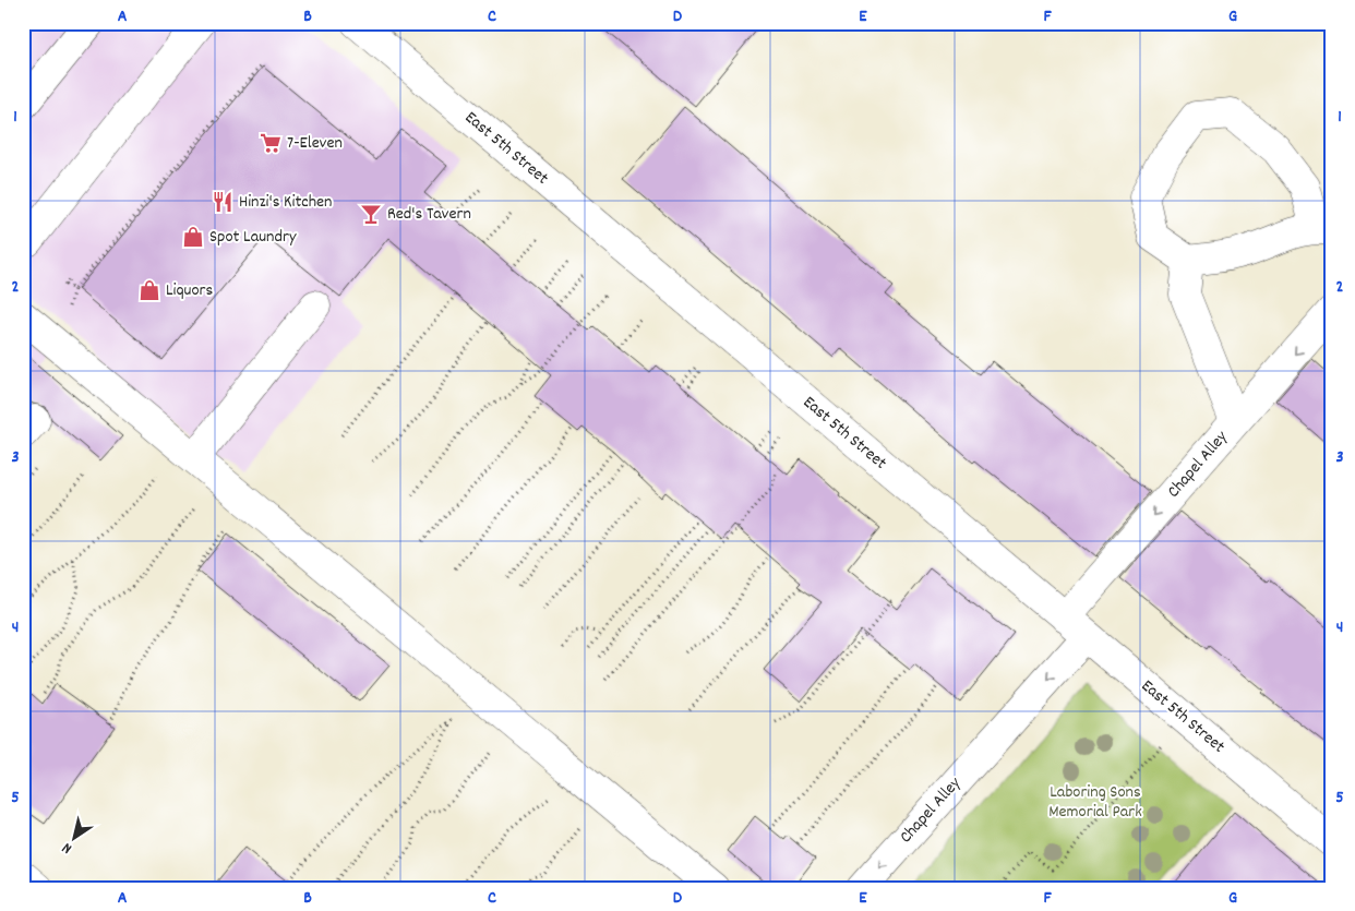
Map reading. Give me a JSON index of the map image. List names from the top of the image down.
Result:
{
  "streets": {
    "street": ["East 5th Street", "Chapel Alley"]
  },
  "crossings": [
    ["East 5th Street", "Chapel Alley"]
  ],
  "one_way": ["Chapel Alley"],
  "parks": ["Laboring Sons Memorial Park"],
  "places": {
    "supermarket": ["7-Eleven"],
    "restaurant": ["Hinzi's Kitchen"],
    "bar": ["Red's Tavern"],
    "shop": ["Spot Laundry", "Liquors"]
  },
  "north": "bottom left",
  "grid": {
    "columns": [
      "A",
      "B",
      "C",
      "D",
      "E",
      "F",
      "G"
    ],
    "rows": [
      "1",
      "2",
      "3",
      "4",
      "5"
    ]
  }
}
